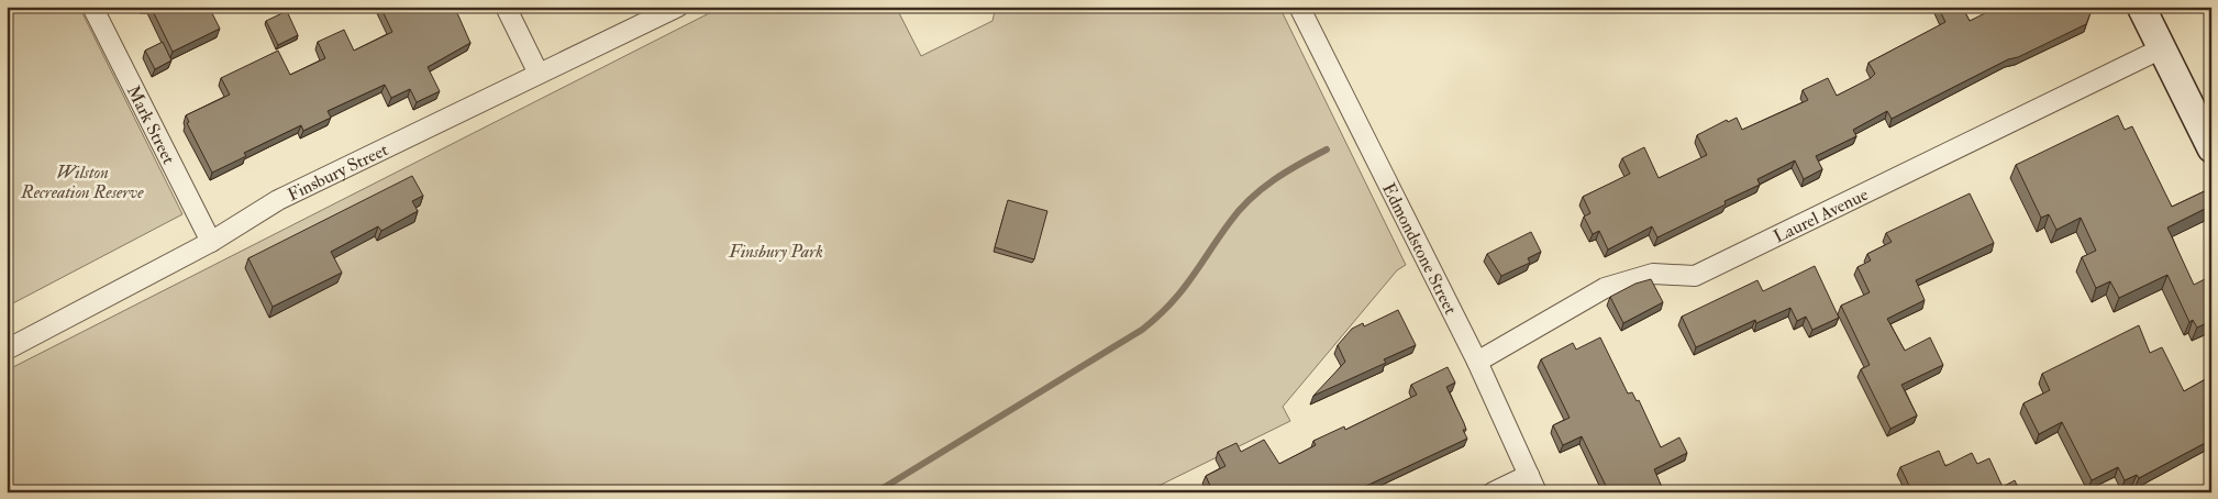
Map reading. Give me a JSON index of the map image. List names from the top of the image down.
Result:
{
  "streets": {
    "street": [
      "Mark Street",
      "Finsbury Street",
      "Laurel Avenue",
      "Edmondstone Street"
    ]
  },
  "crossings": [
    ["Mark Street", "Finsbury Street"],
    ["Laurel Avenue", "Edmondstone Street"]
  ],
  "parks": ["Wilston Recreation Reserve", "Finsbury Park"]
}
